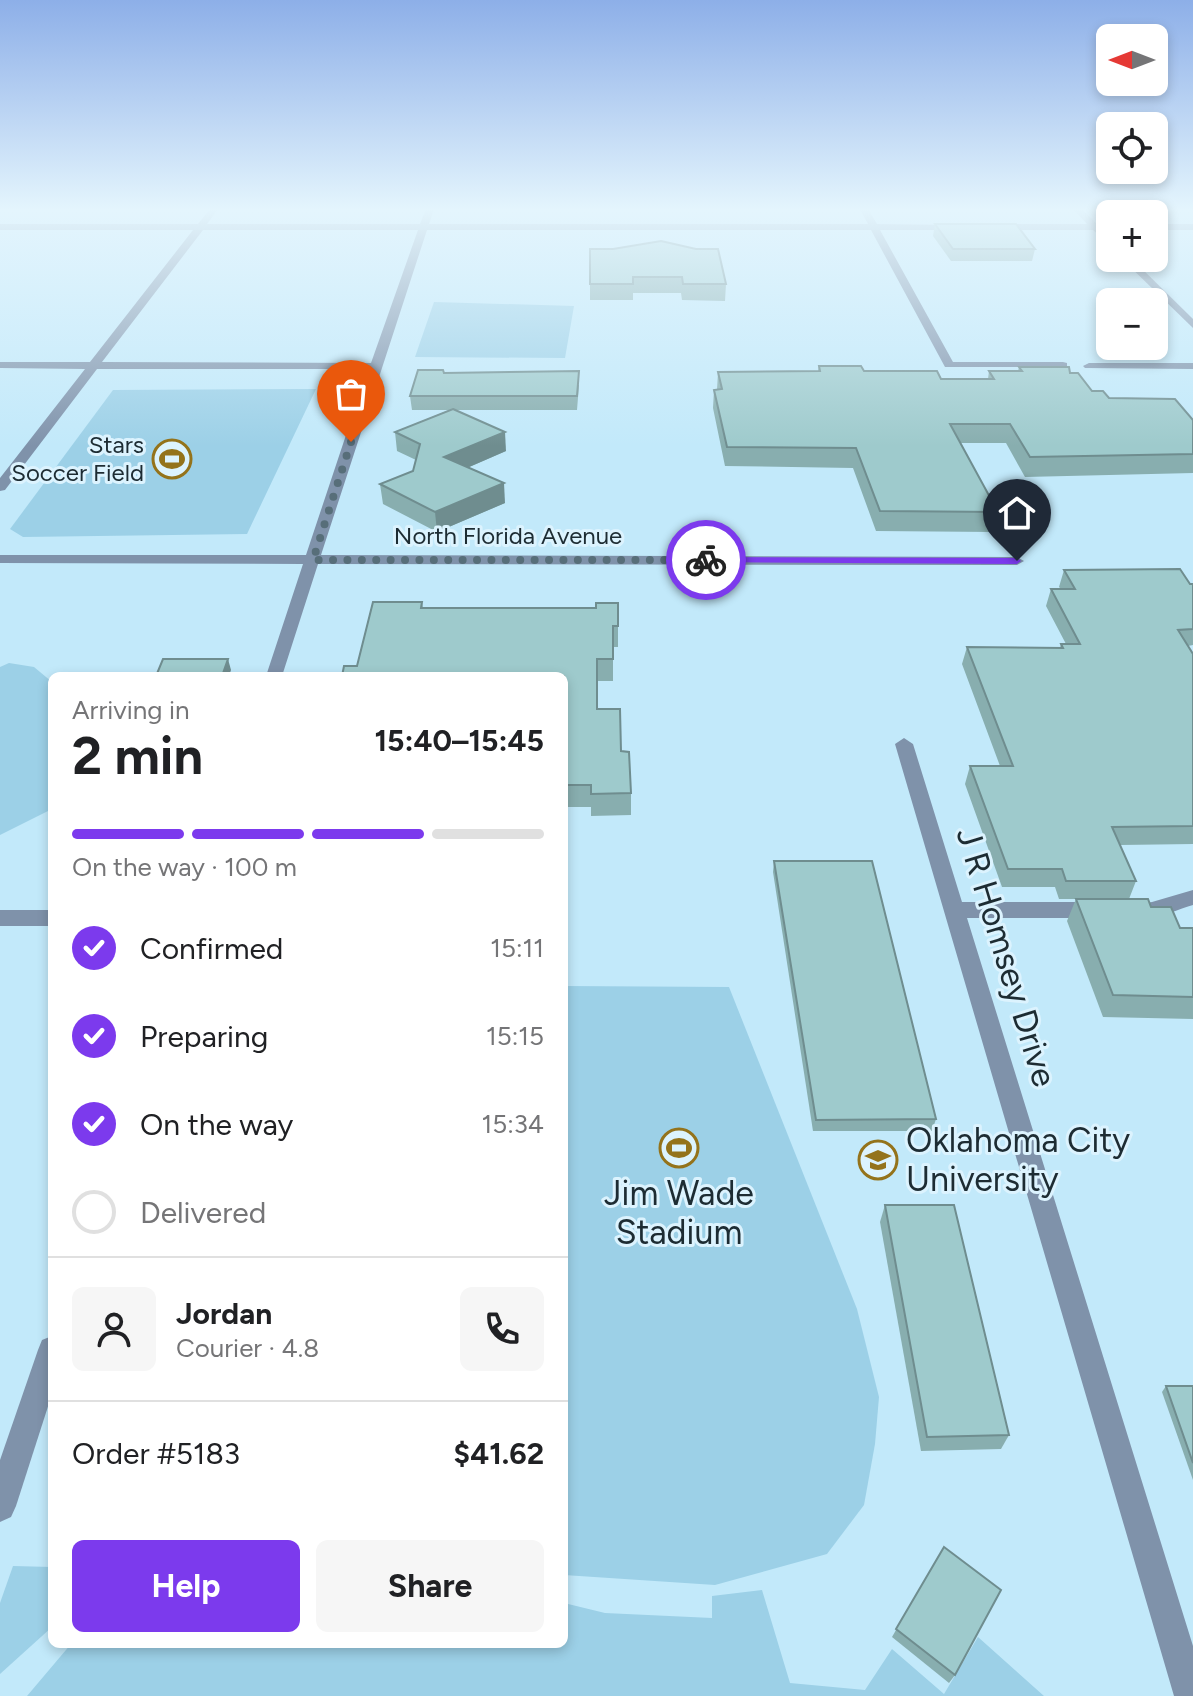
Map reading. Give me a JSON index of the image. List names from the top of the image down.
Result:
{
  "streets": {
    "street": ["North Florida Avenue", "J R Homsey Drive"]
  },
  "places": {
    "sports": ["Stars Soccer Field", "Jim Wade Stadium"],
    "school or university": ["Oklahoma City University"]
  },
  "north": "left",
  "page": {
    "map_buttons": ["+", "−"],
    "heading": ["2 min", "Arriving in", "15:40–15:45"],
    "panel": [
      "Jordan",
      "Courier · 4.8",
      "Order #5183",
      "$41.62"
    ],
    "bar": "On the way · 100 m",
    "list": [
      ["Confirmed", "15:11"],
      ["Preparing", "15:15"],
      ["On the way", "15:34"],
      "Delivered"
    ],
    "buttons": ["Help", "Share"]
  }
}
